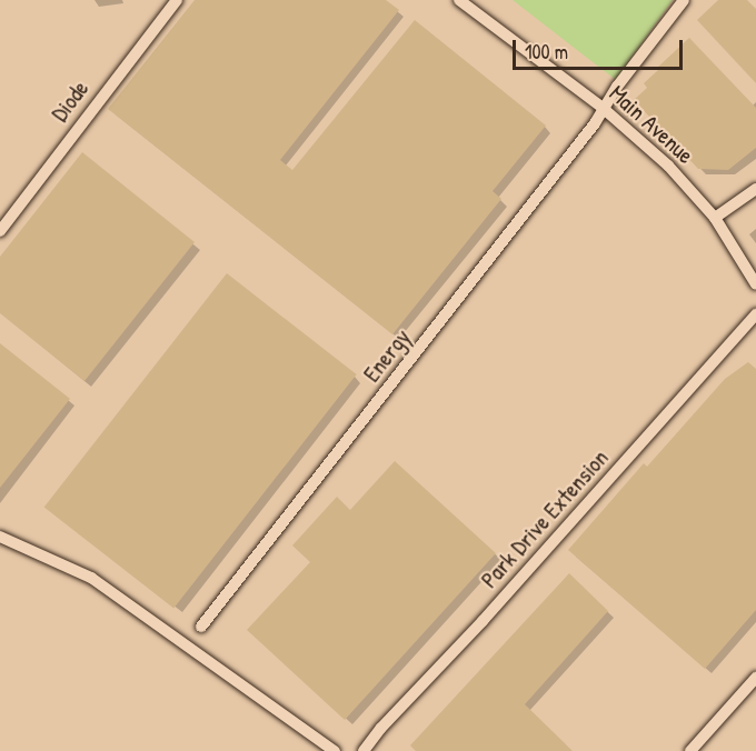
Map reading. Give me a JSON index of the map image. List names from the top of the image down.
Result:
{
  "streets": {
    "street": [
      "Diode",
      "Main Avenue",
      "Energy",
      "Park Drive Extension"
    ]
  },
  "crossings": [
    ["Main Avenue", "Energy"]
  ],
  "scale_bar": "100 m"
}
